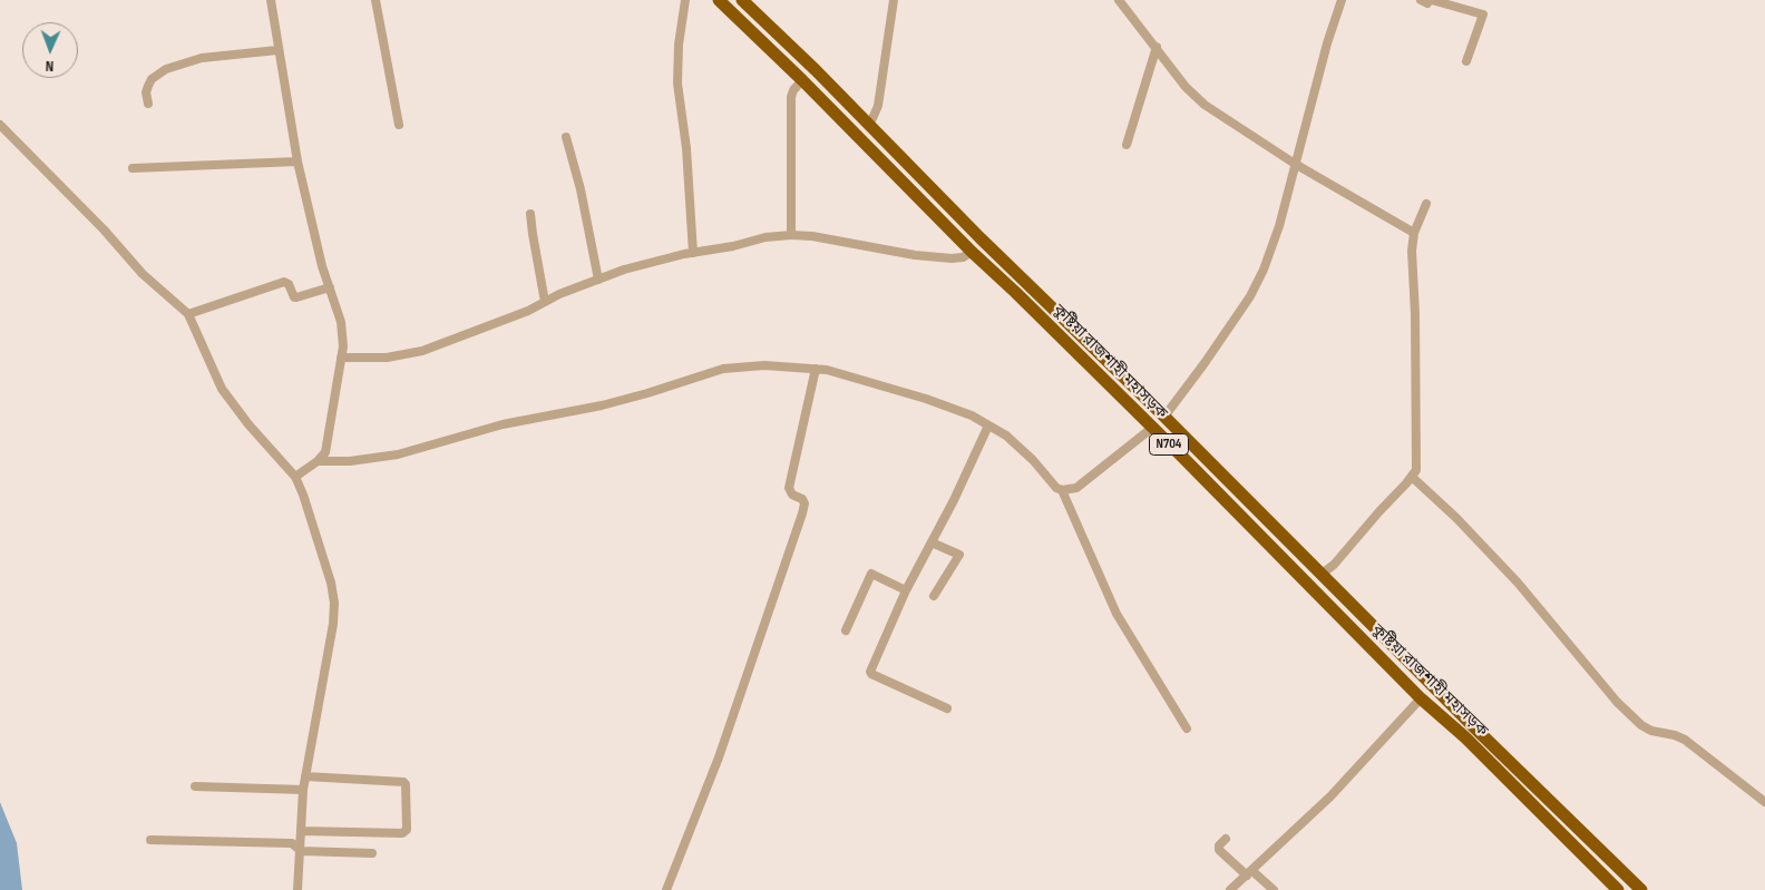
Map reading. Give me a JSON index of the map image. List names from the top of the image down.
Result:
{
  "streets": {
    "highway": ["কুষ্টিয়া রাজশাহী মহাসড়ক", "N704"]
  },
  "north": "bottom"
}
